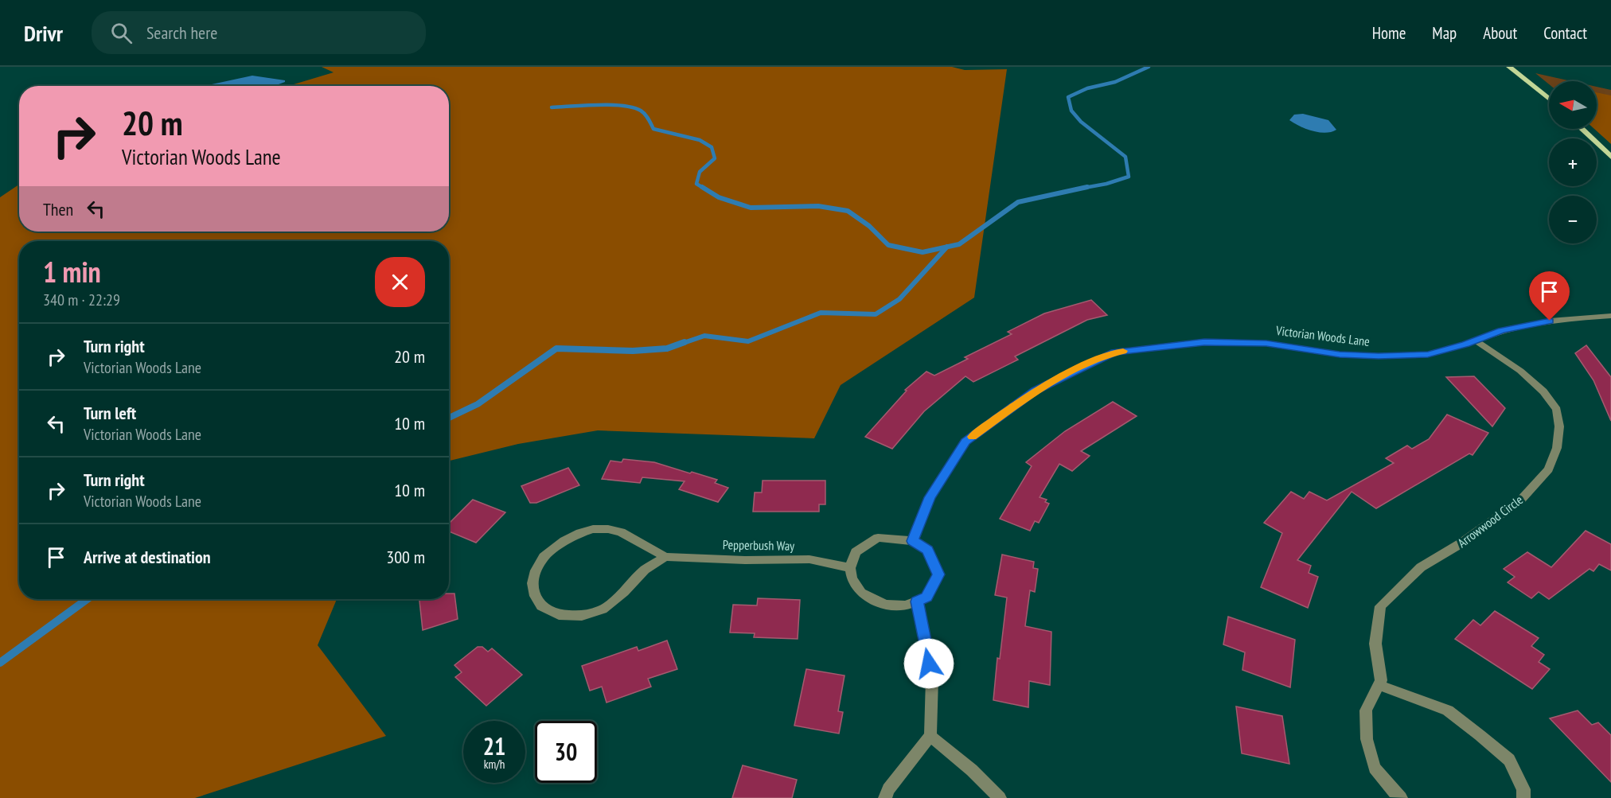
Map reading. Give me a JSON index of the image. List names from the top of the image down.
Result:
{
  "streets": {
    "street": ["Victorian Woods Lane", "Arrowwood Circle", "Pepperbush Way"]
  },
  "crossings": [
    ["Victorian Woods Lane", "Arrowwood Circle"],
    ["Victorian Woods Lane", "Pepperbush Way"]
  ],
  "north": "left",
  "page": {
    "header": "Drivr",
    "search": "Search here",
    "nav": [
      "Home",
      "Map",
      "About",
      "Contact"
    ],
    "map_buttons": ["+", "−"],
    "turn": ["20 m", "Victorian Woods Lane"],
    "then": "Then",
    "heading": ["1 min", "340 m · 22:29"],
    "list": [
      {
        "name": "Turn right",
        "note": "Victorian Woods Lane",
        "value": "20 m"
      },
      {
        "name": "Turn left",
        "note": "Victorian Woods Lane",
        "value": "10 m"
      },
      {
        "name": "Turn right",
        "note": "Victorian Woods Lane",
        "value": "10 m"
      },
      {
        "name": "Arrive at destination",
        "value": "300 m"
      }
    ],
    "speed": "21 km/h",
    "limit": "30"
  }
}
